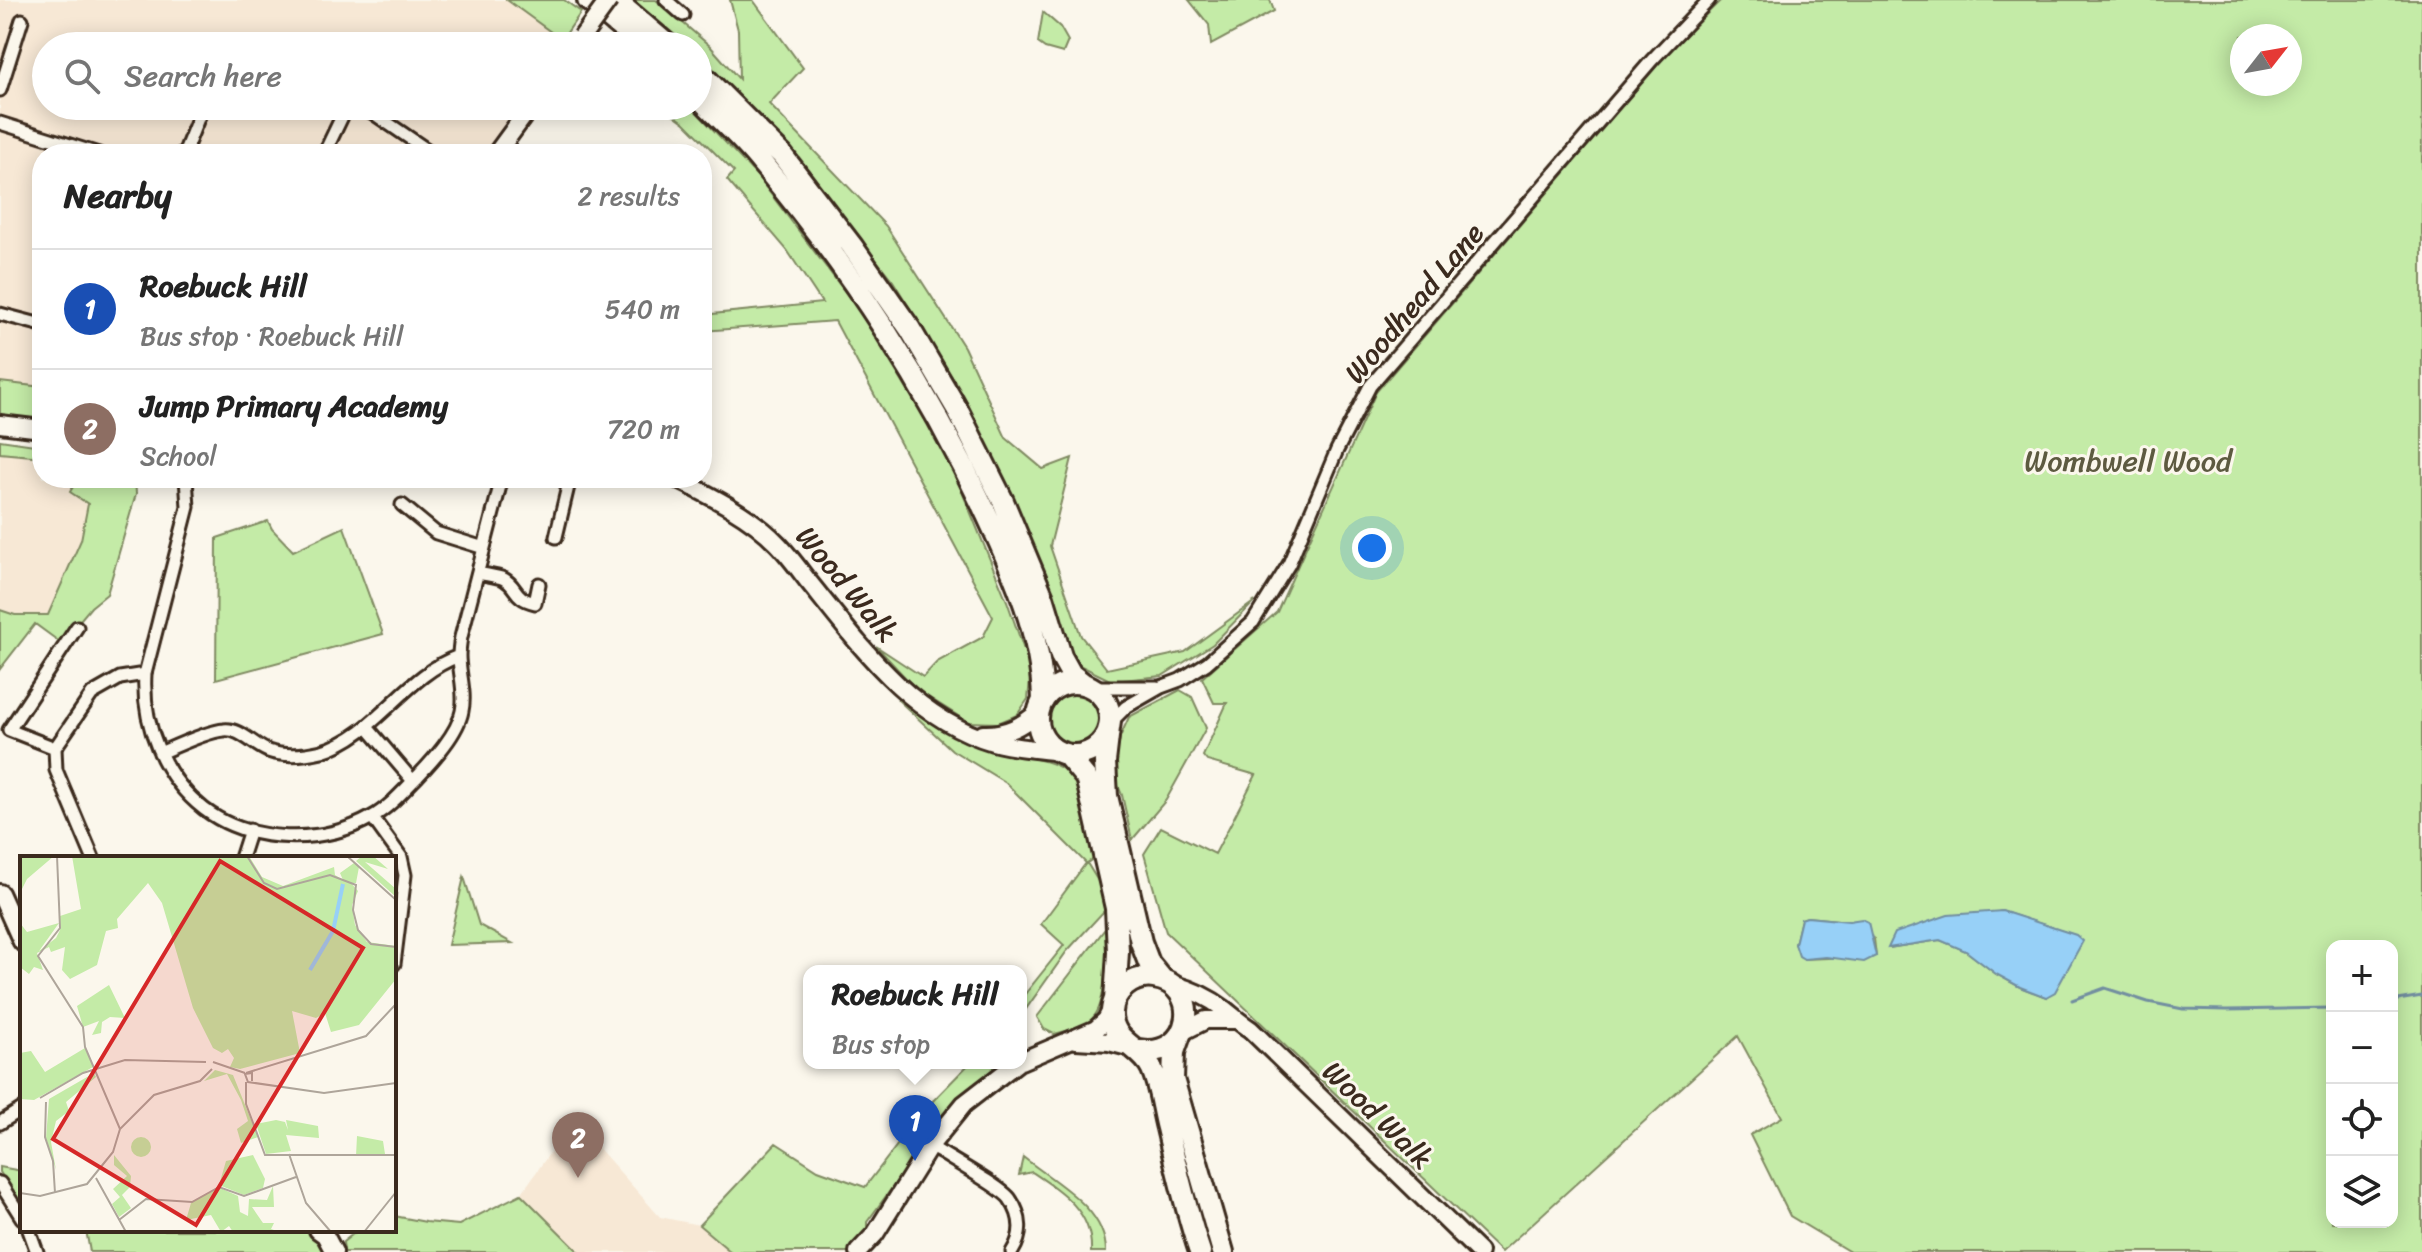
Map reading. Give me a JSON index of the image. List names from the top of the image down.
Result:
{
  "streets": {
    "main road": ["Wood Walk"],
    "street": ["Woodhead Lane"]
  },
  "crossings": [
    ["Woodhead Lane", "Wood Walk"]
  ],
  "parks": ["Wombwell Wood"],
  "north": "top right",
  "page": {
    "search": "Search here",
    "heading": ["Nearby", "2 results"],
    "list": [
      {
        "mark": "1",
        "name": "Roebuck Hill",
        "note": "Bus stop · Roebuck Hill",
        "value": "540 m"
      },
      {
        "mark": "2",
        "name": "Jump Primary Academy",
        "note": "School",
        "value": "720 m"
      }
    ],
    "map_buttons": ["+", "−"],
    "popup": ["Roebuck Hill", "Bus stop"],
    "pins": ["1", "2"]
  }
}
